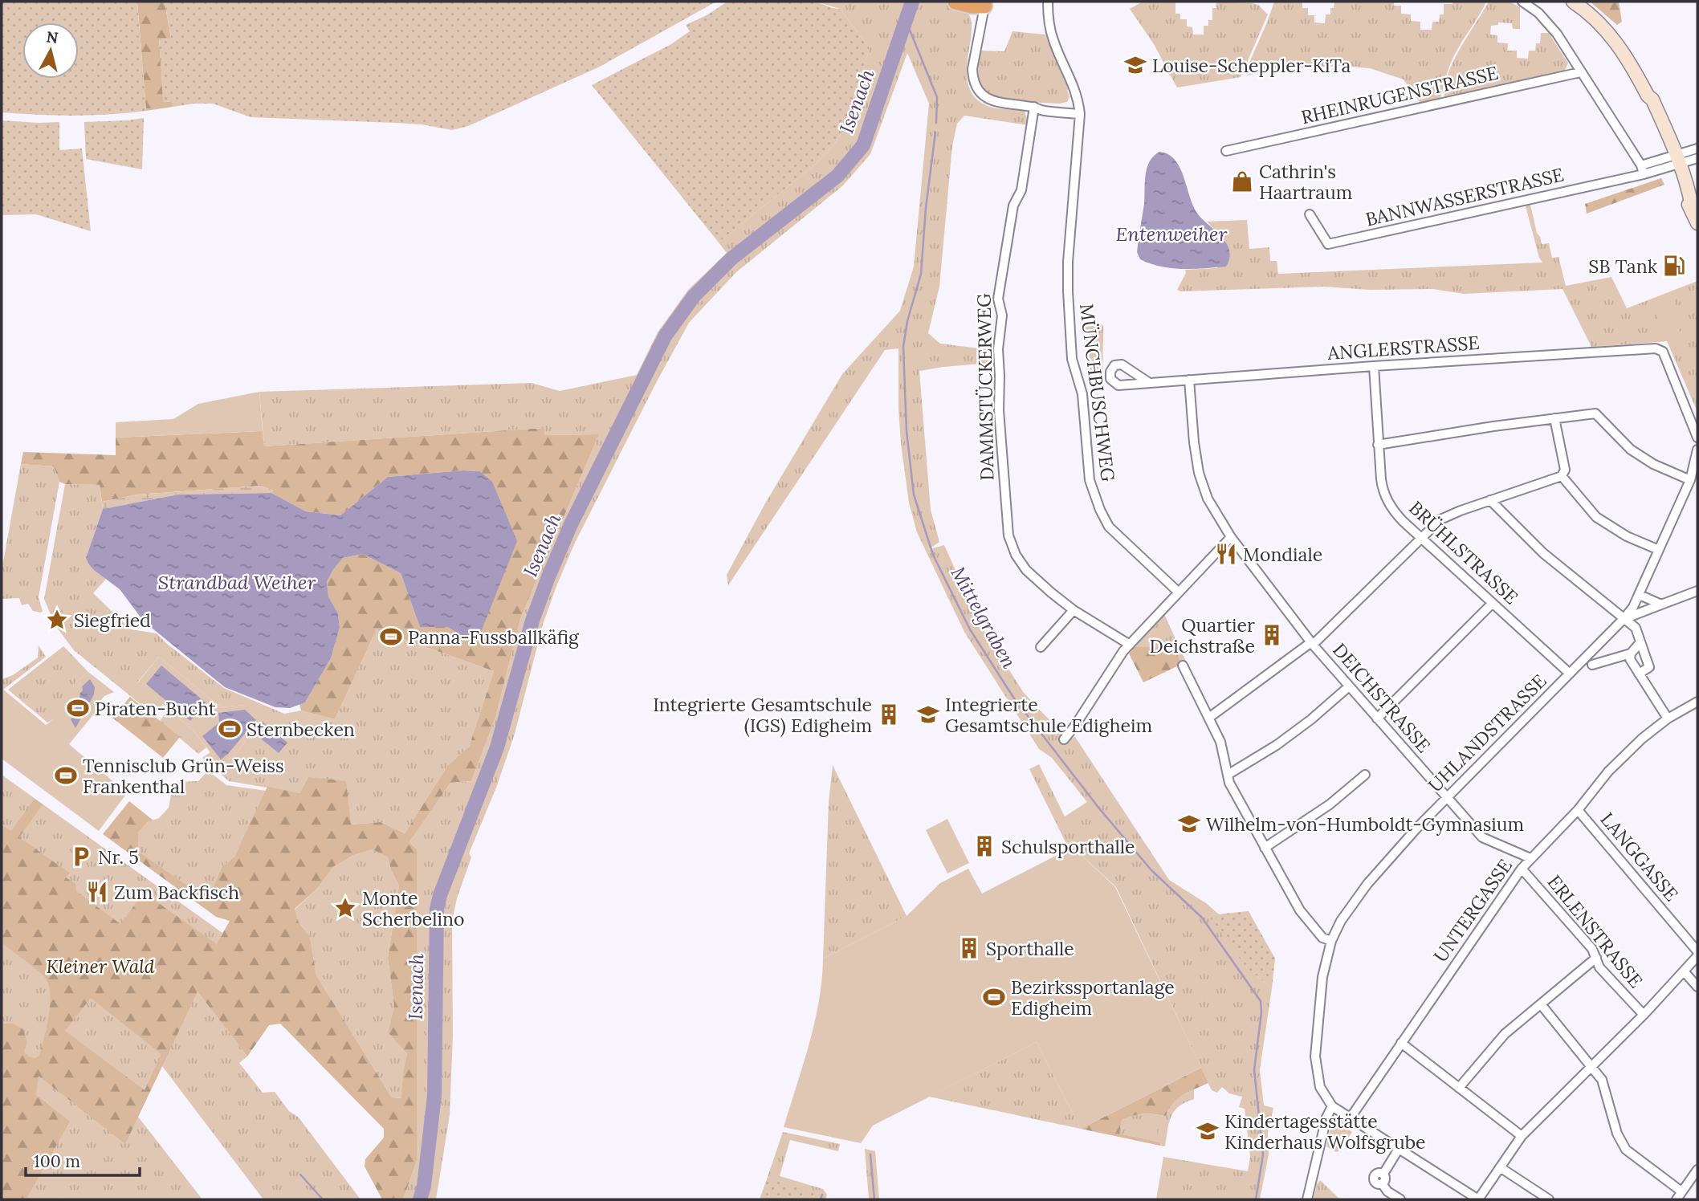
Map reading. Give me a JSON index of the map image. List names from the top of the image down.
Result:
{
  "streets": {
    "street": [
      "RHEINRUGENSTRASSE",
      "BANNWASSERSTRASSE",
      "ANGLERSTRASSE",
      "DAMMSTÜCKERWEG",
      "MÜNCHBUSCHWEG",
      "BRÜHLSTRASSE",
      "DEICHSTRASSE",
      "UHLANDSTRASSE",
      "LANGGASSE",
      "UNTERGASSE",
      "ERLENSTRASSE"
    ]
  },
  "crossings": [
    ["ANGLERSTRASSE", "BRÜHLSTRASSE"],
    ["ANGLERSTRASSE", "DEICHSTRASSE"],
    ["BRÜHLSTRASSE", "UHLANDSTRASSE"],
    ["DEICHSTRASSE", "UHLANDSTRASSE"],
    ["DEICHSTRASSE", "UNTERGASSE"],
    ["LANGGASSE", "UNTERGASSE"],
    ["UNTERGASSE", "ERLENSTRASSE"]
  ],
  "water": [
    "Isenach",
    "Entenweiher",
    "Strandbad Weiher",
    "Mittelgraben"
  ],
  "parks": ["Kleiner Wald"],
  "places": {
    "school or university": [
      "Louise-Scheppler-KiTa",
      "Integrierte Gesamtschule Edigheim",
      "Wilhelm-von-Humboldt-Gymnasium",
      "Kindertagesstätte Kinderhaus Wolfsgrube"
    ],
    "shop": ["Cathrin's Haartraum"],
    "fuel station": ["SB Tank"],
    "restaurant": ["Mondiale", "Zum Backfisch"],
    "place": ["Siegfried", "Monte Scherbelino"],
    "building": [
      "Quartier Deichstraße",
      "Integrierte Gesamtschule (IGS) Edigheim",
      "Schulsporthalle",
      "Sporthalle"
    ],
    "sports": [
      "Panna-Fussballkäfig",
      "Piraten-Bucht",
      "Sternbecken",
      "Tennisclub Grün-Weiss Frankenthal",
      "Bezirkssportanlage Edigheim"
    ],
    "parking": ["Nr. 5"]
  },
  "scale_bar": "100 m",
  "north": "top"
}
